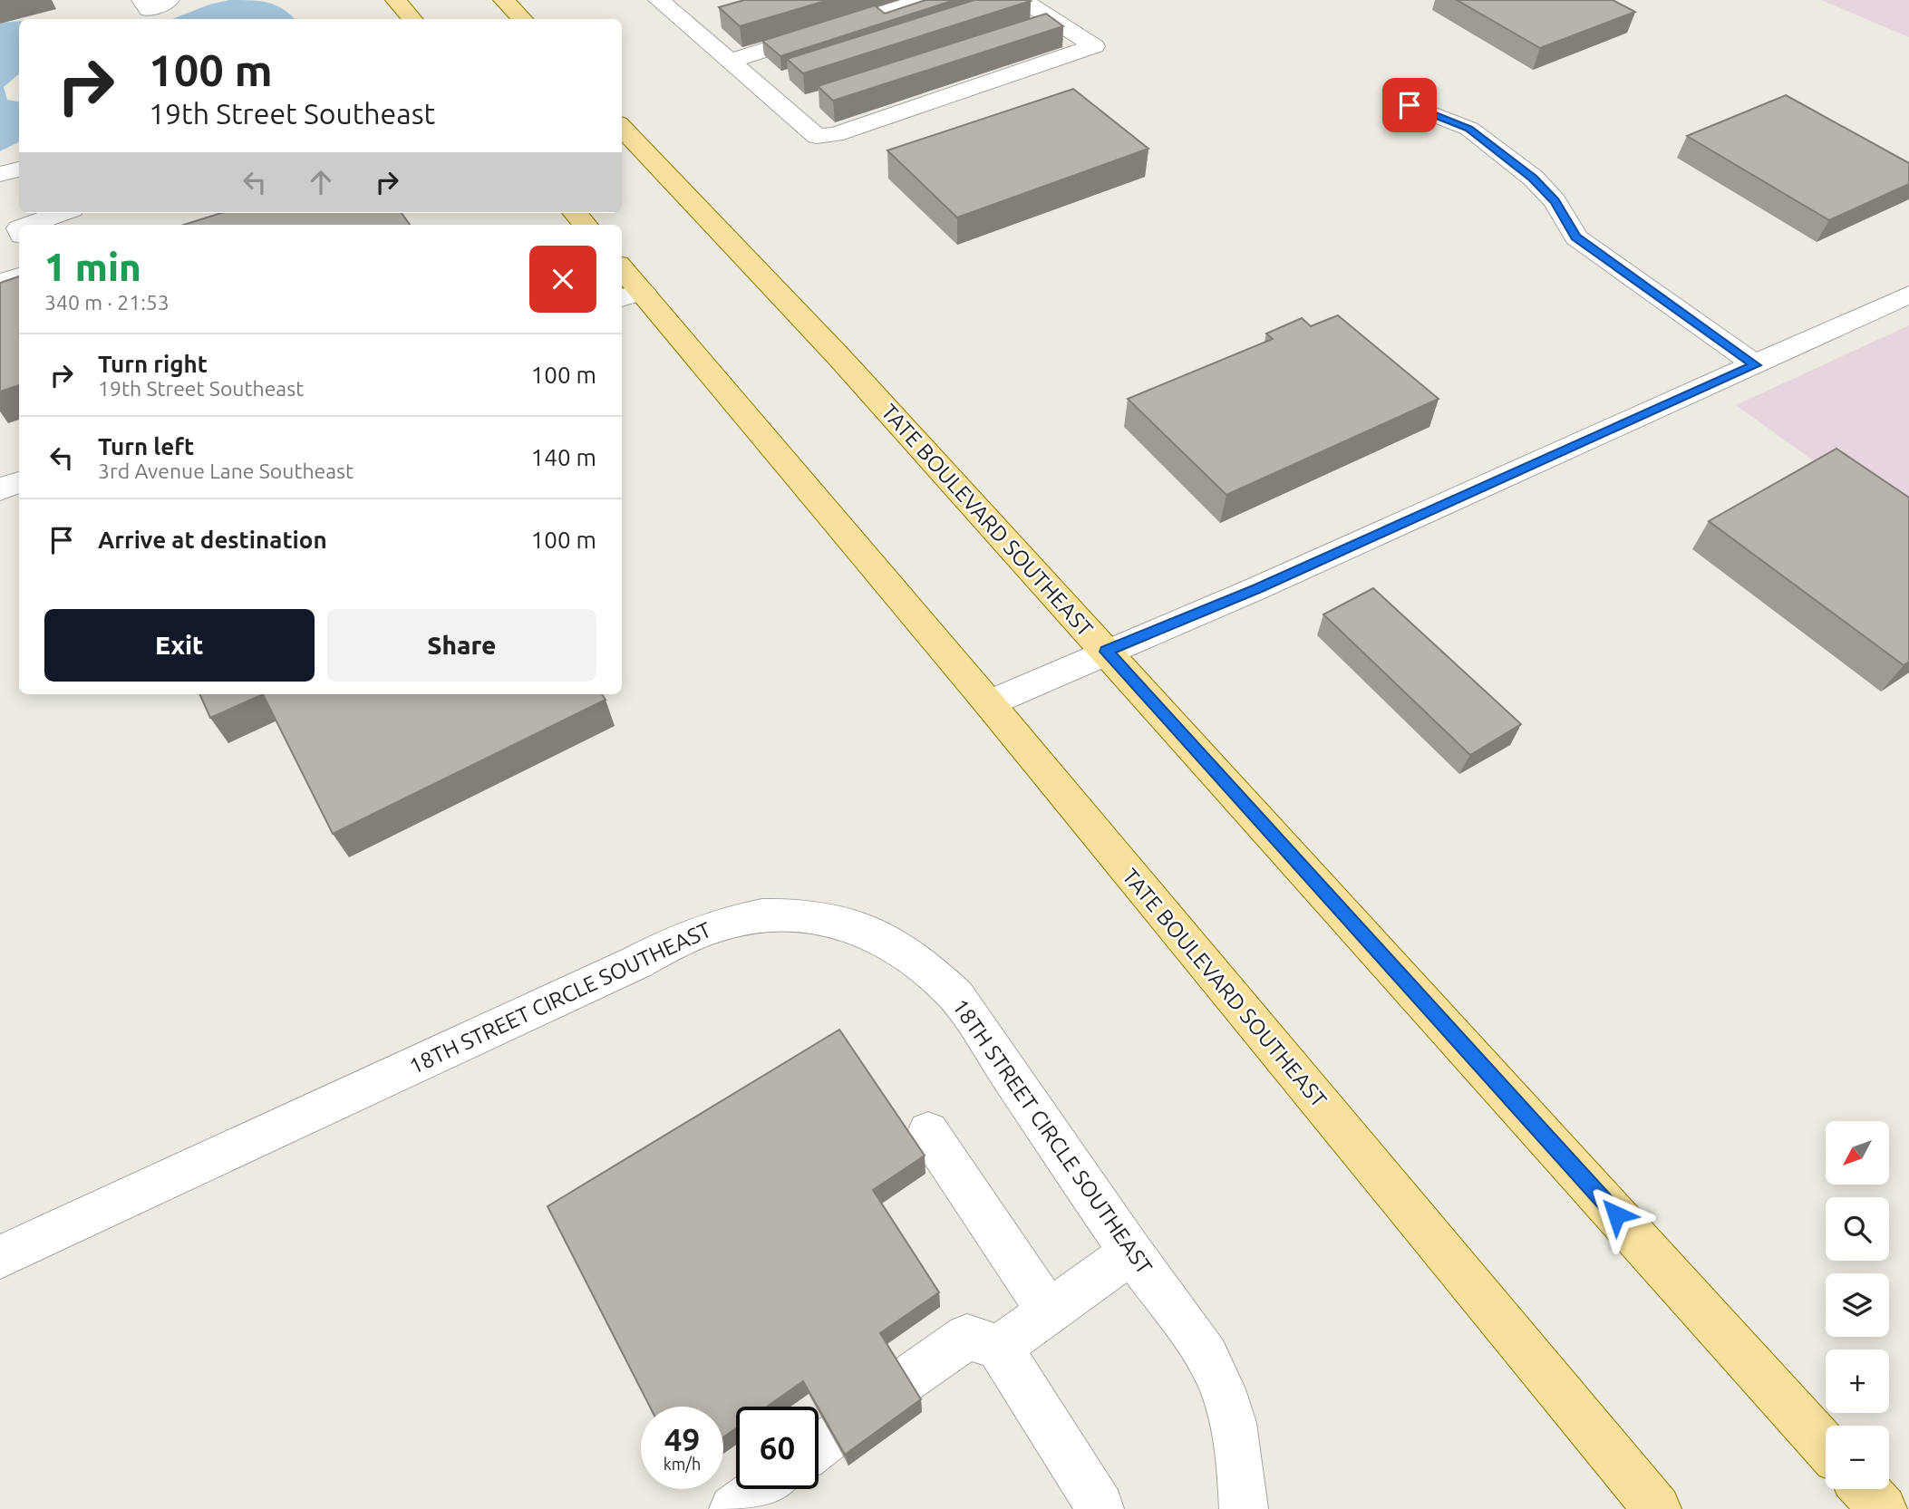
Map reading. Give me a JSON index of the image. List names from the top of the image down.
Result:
{
  "streets": {
    "main road": ["TATE BOULEVARD SOUTHEAST"],
    "street": ["18TH STREET CIRCLE SOUTHEAST"]
  },
  "north": "bottom left",
  "page": {
    "turn": ["100 m", "19th Street Southeast"],
    "heading": ["1 min", "340 m · 21:53"],
    "list": [
      {
        "name": "Turn right",
        "note": "19th Street Southeast",
        "value": "100 m"
      },
      {
        "name": "Turn left",
        "note": "3rd Avenue Lane Southeast",
        "value": "140 m"
      },
      {
        "name": "Arrive at destination",
        "value": "100 m"
      }
    ],
    "buttons": ["Exit", "Share"],
    "map_buttons": ["+", "−"],
    "speed": "49 km/h",
    "limit": "60"
  }
}
